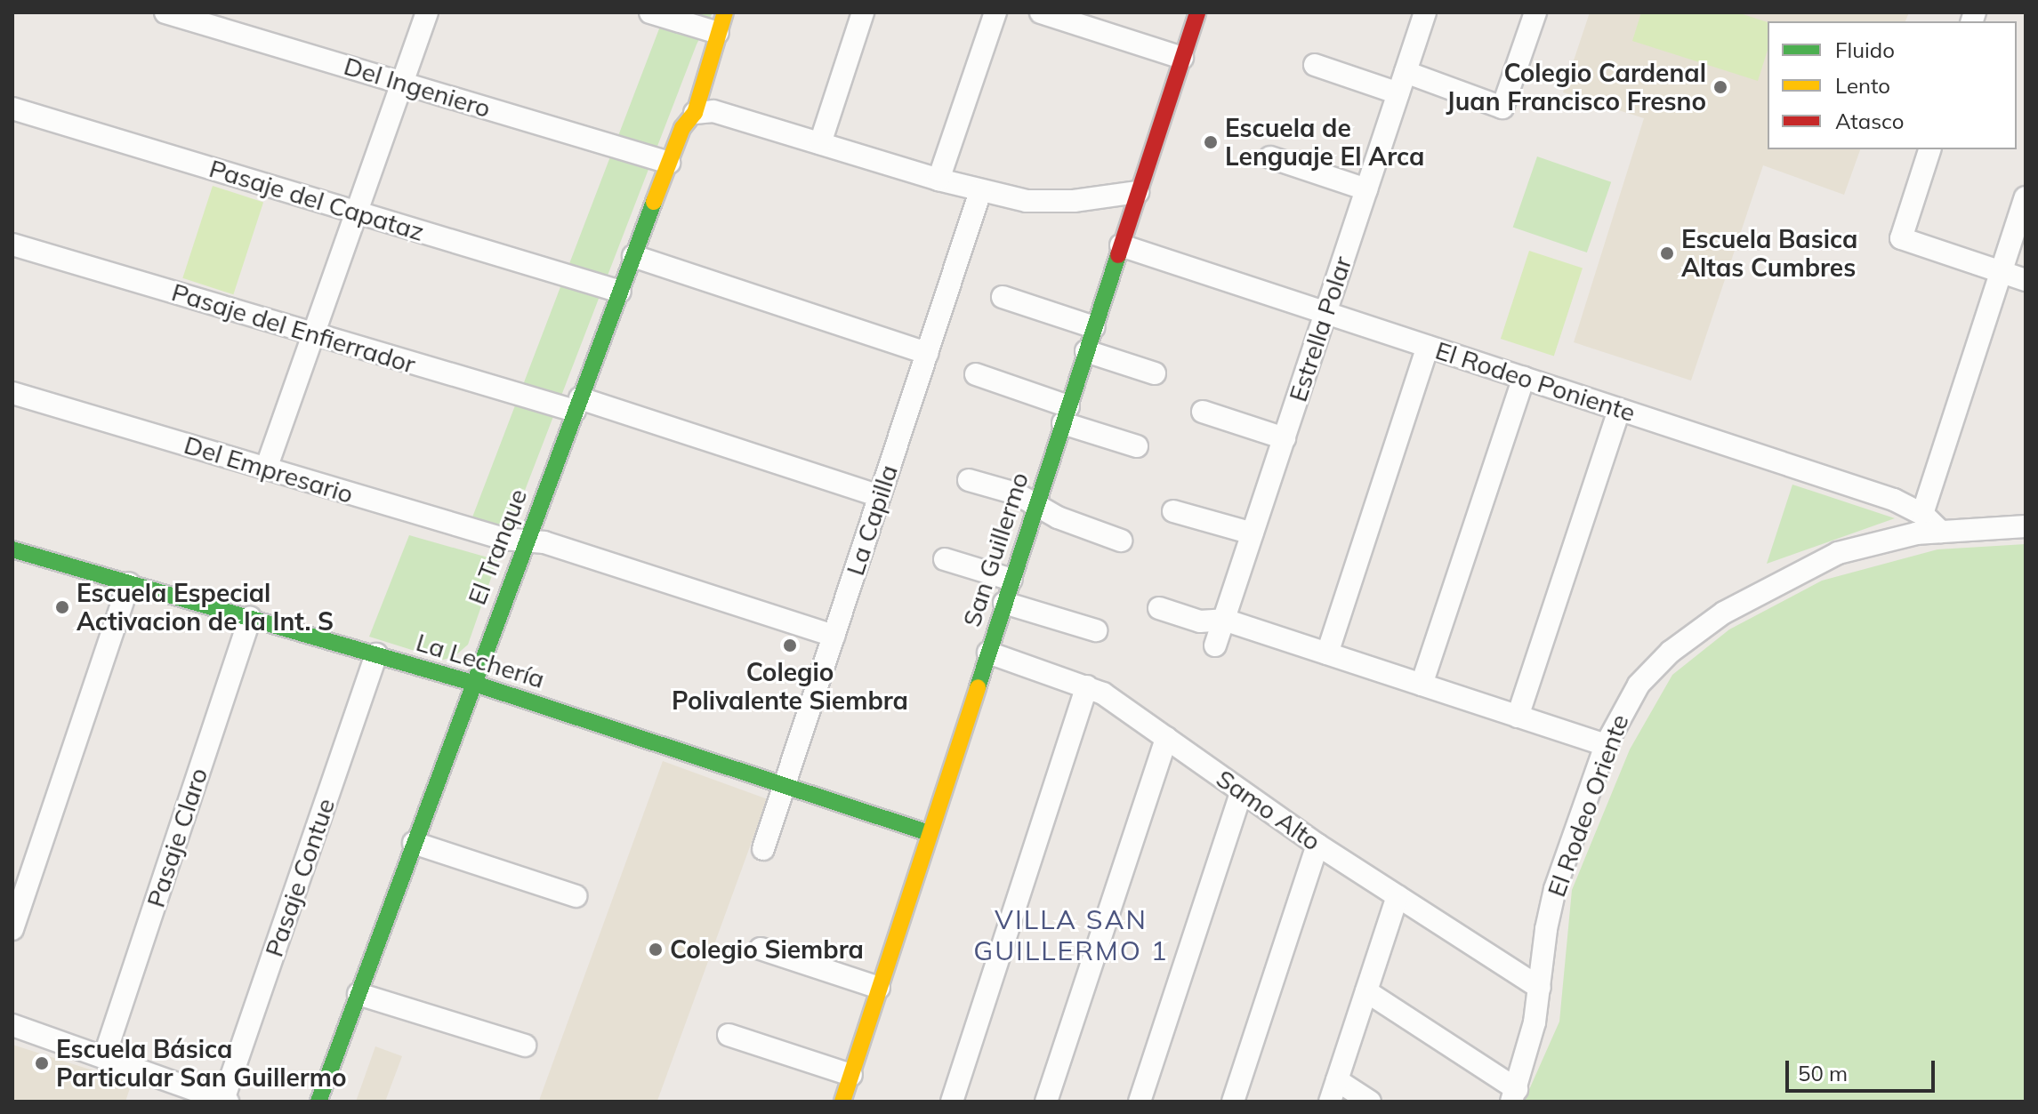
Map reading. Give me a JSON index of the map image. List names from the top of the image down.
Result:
{
  "streets": {
    "street": [
      "Del Ingeniero",
      "Pasaje del Capataz",
      "Pasaje del Enfierrador",
      "Estrella Polar",
      "El Rodeo Poniente",
      "Del Empresario",
      "La Capilla",
      "El Tranque",
      "San Guillermo",
      "La Lechería",
      "El Rodeo Oriente",
      "Samo Alto",
      "Pasaje Claro",
      "Pasaje Contue"
    ]
  },
  "crossings": [
    ["Del Ingeniero", "El Tranque"],
    ["Pasaje del Capataz", "El Tranque"],
    ["Pasaje del Enfierrador", "La Capilla"],
    ["Pasaje del Enfierrador", "El Tranque"],
    ["Estrella Polar", "El Rodeo Poniente"],
    ["El Rodeo Poniente", "San Guillermo"],
    ["El Rodeo Poniente", "El Rodeo Oriente"],
    ["Del Empresario", "La Capilla"],
    ["Del Empresario", "El Tranque"],
    ["La Capilla", "La Lechería"],
    ["El Tranque", "La Lechería"],
    ["San Guillermo", "La Lechería"],
    ["San Guillermo", "Samo Alto"],
    ["La Lechería", "Pasaje Claro"],
    ["La Lechería", "Pasaje Contue"],
    ["El Rodeo Oriente", "Samo Alto"]
  ],
  "districts": ["VILLA SAN GUILLERMO 1"],
  "places": [
    "Colegio Cardenal Juan Francisco Fresno",
    "Escuela de Lenguaje El Arca",
    "Escuela Basica Altas Cumbres",
    "Escuela Especial Activacion de la Int. S",
    "Colegio Polivalente Siembra",
    "Colegio Siembra",
    "Escuela Básica Particular San Guillermo"
  ],
  "legend": ["Fluido", "Lento", "Atasco"],
  "scale_bar": "50 m"
}
